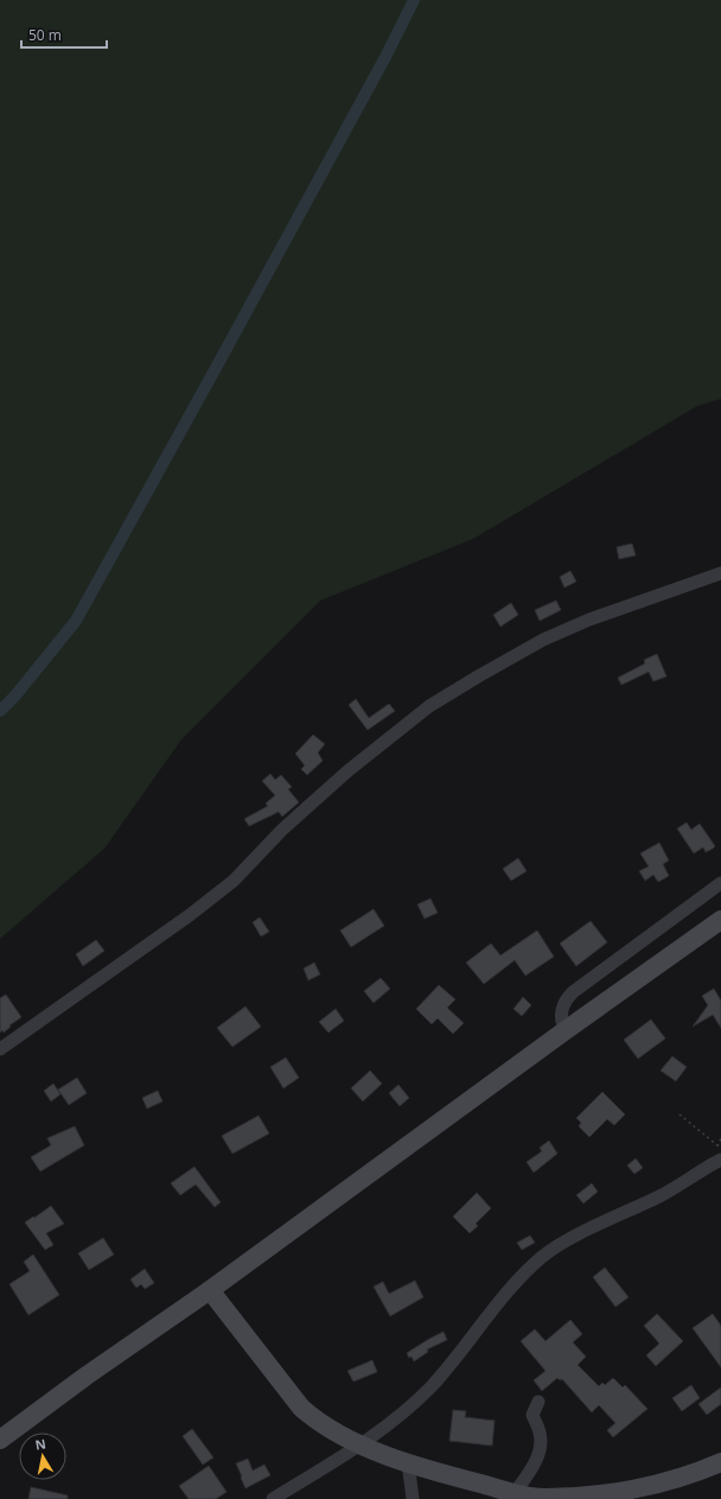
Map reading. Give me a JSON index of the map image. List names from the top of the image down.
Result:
{
  "scale_bar": "50 m",
  "north": "top"
}
